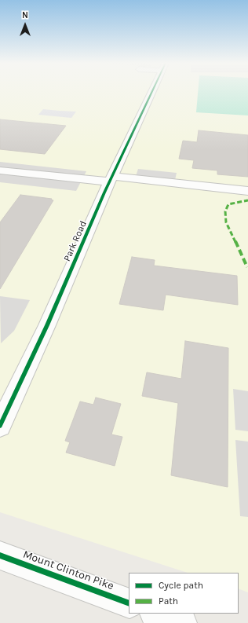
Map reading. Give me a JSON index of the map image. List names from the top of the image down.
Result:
{
  "streets": {
    "street": ["Park Road", "Mount Clinton Pike"]
  },
  "legend": ["Cycle path", "Path"],
  "north": "top"
}
